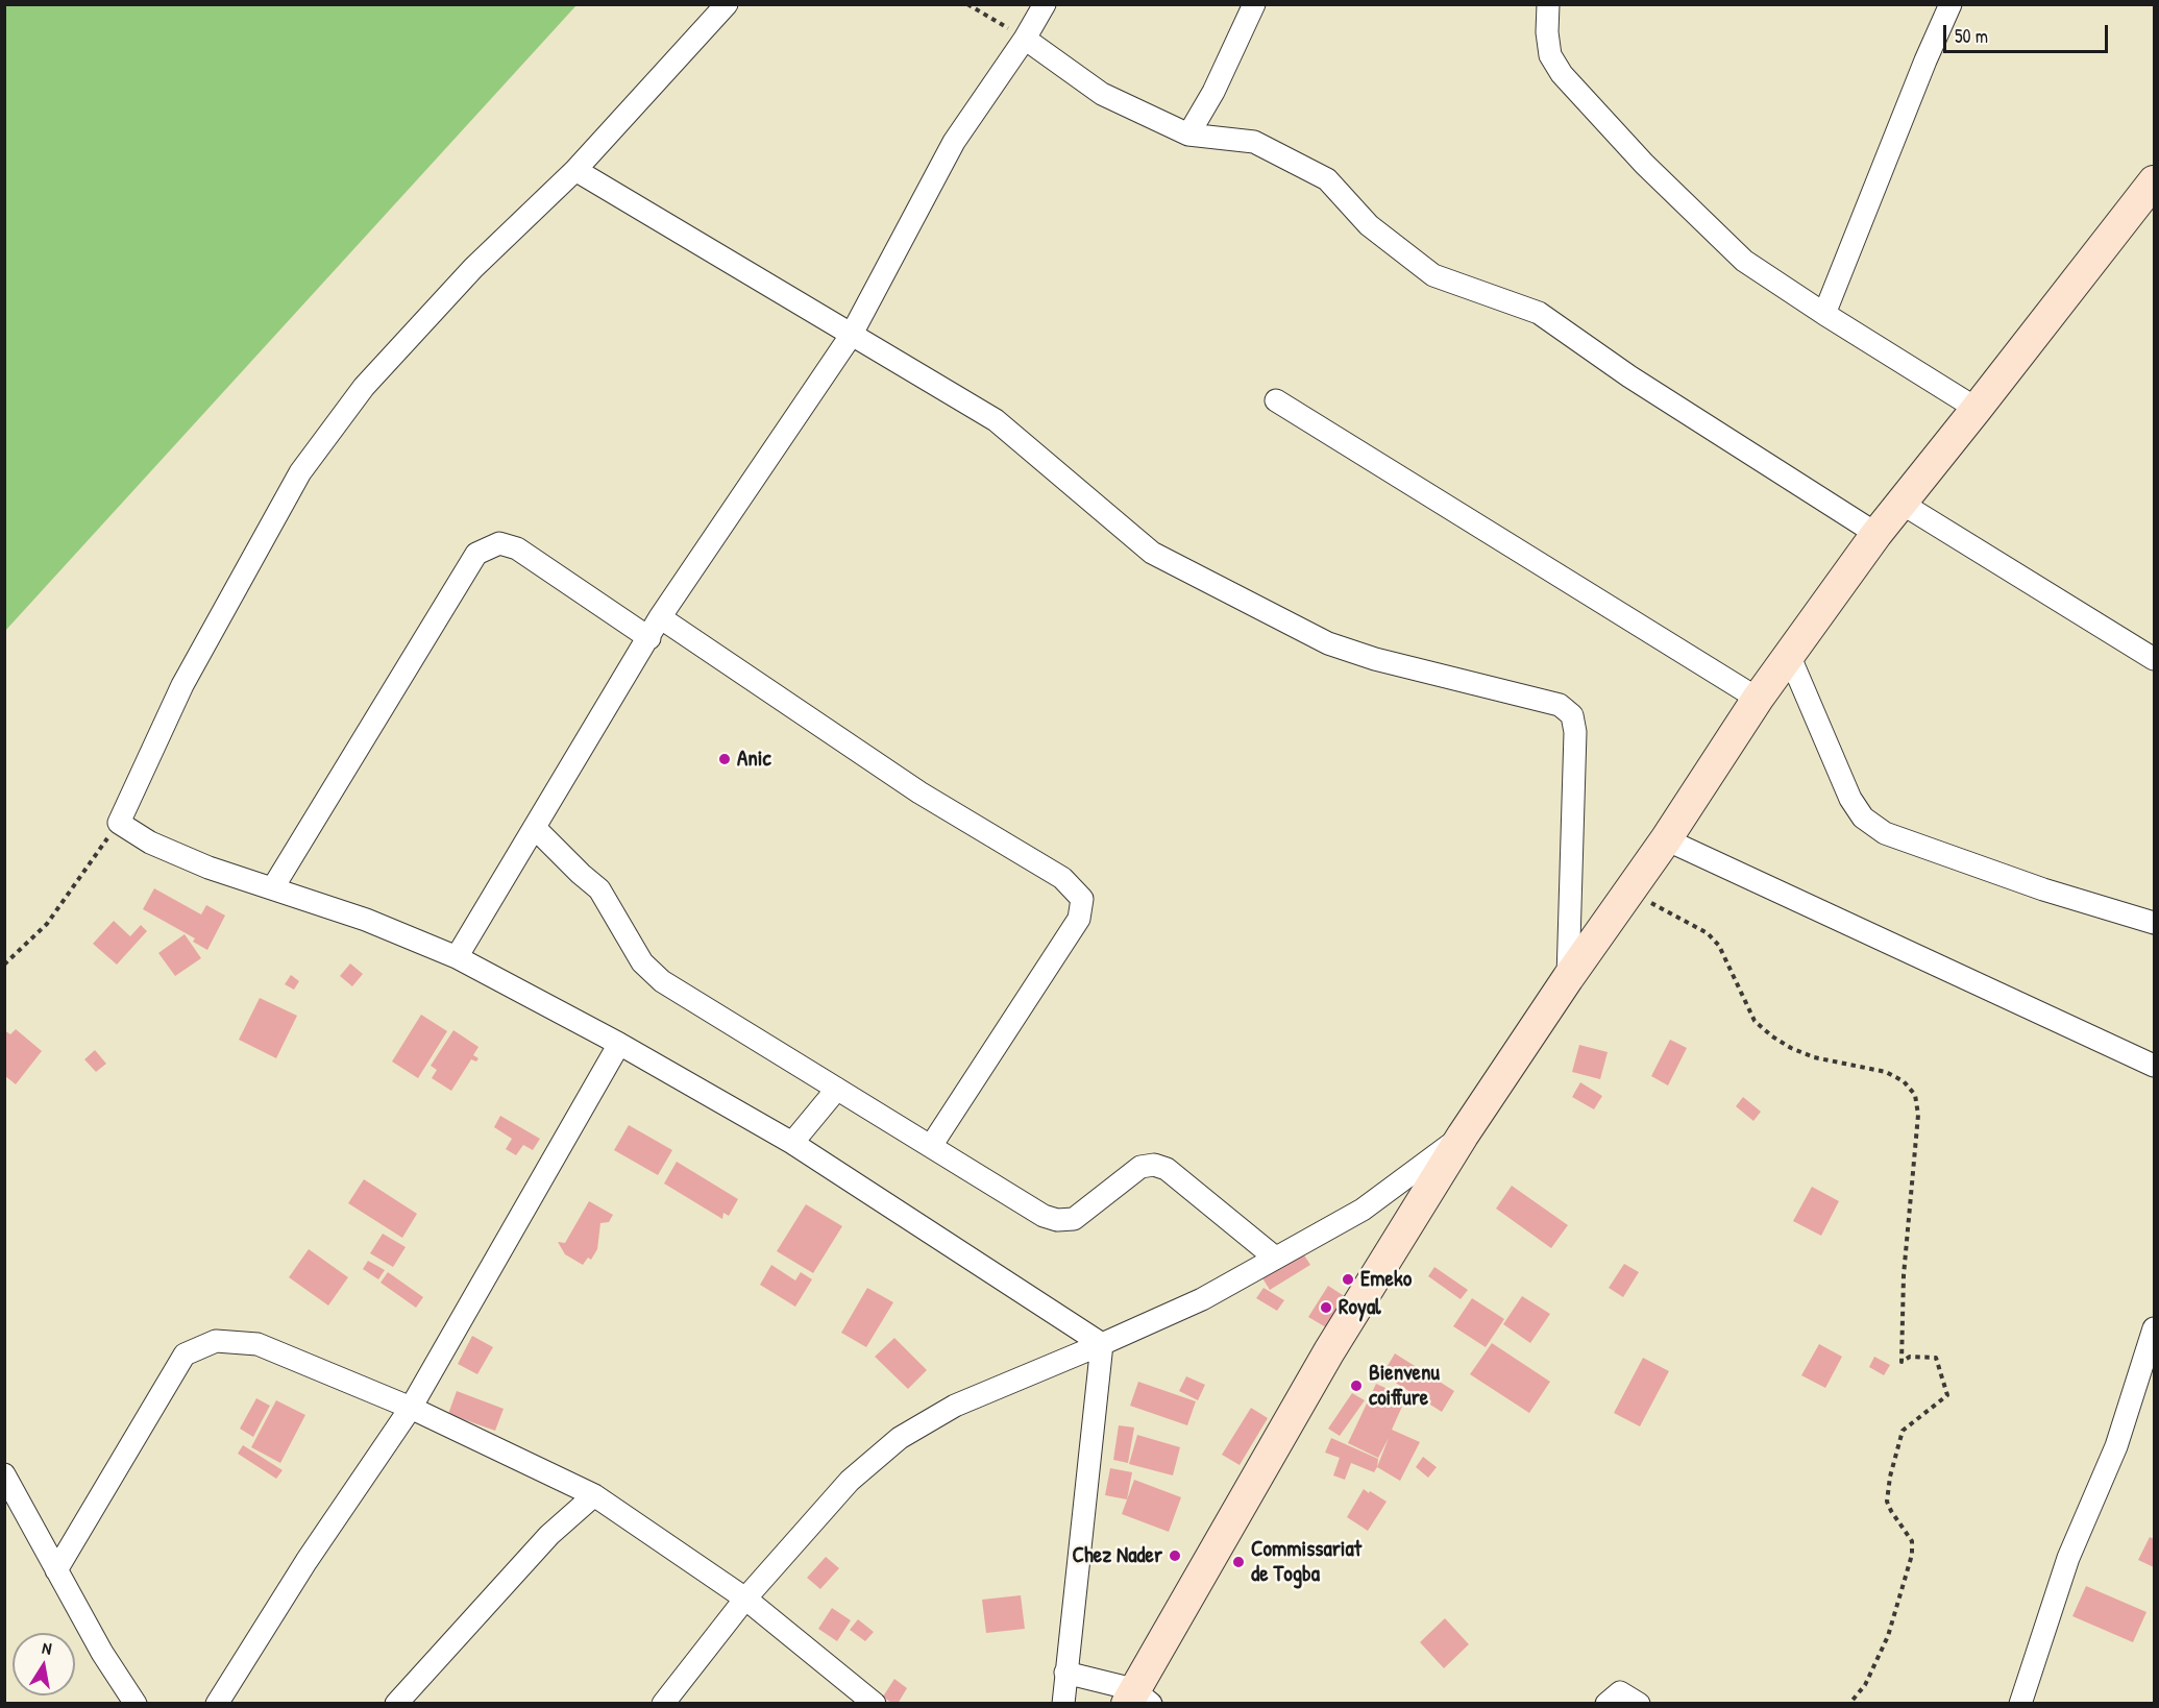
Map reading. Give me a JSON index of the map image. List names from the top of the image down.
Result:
{
  "places": [
    "Anic",
    "Emeko",
    "Royal",
    "Bienvenu coiffure",
    "Chez Nader",
    "Commissariat de Togba"
  ],
  "scale_bar": "50 m",
  "north": "top"
}
